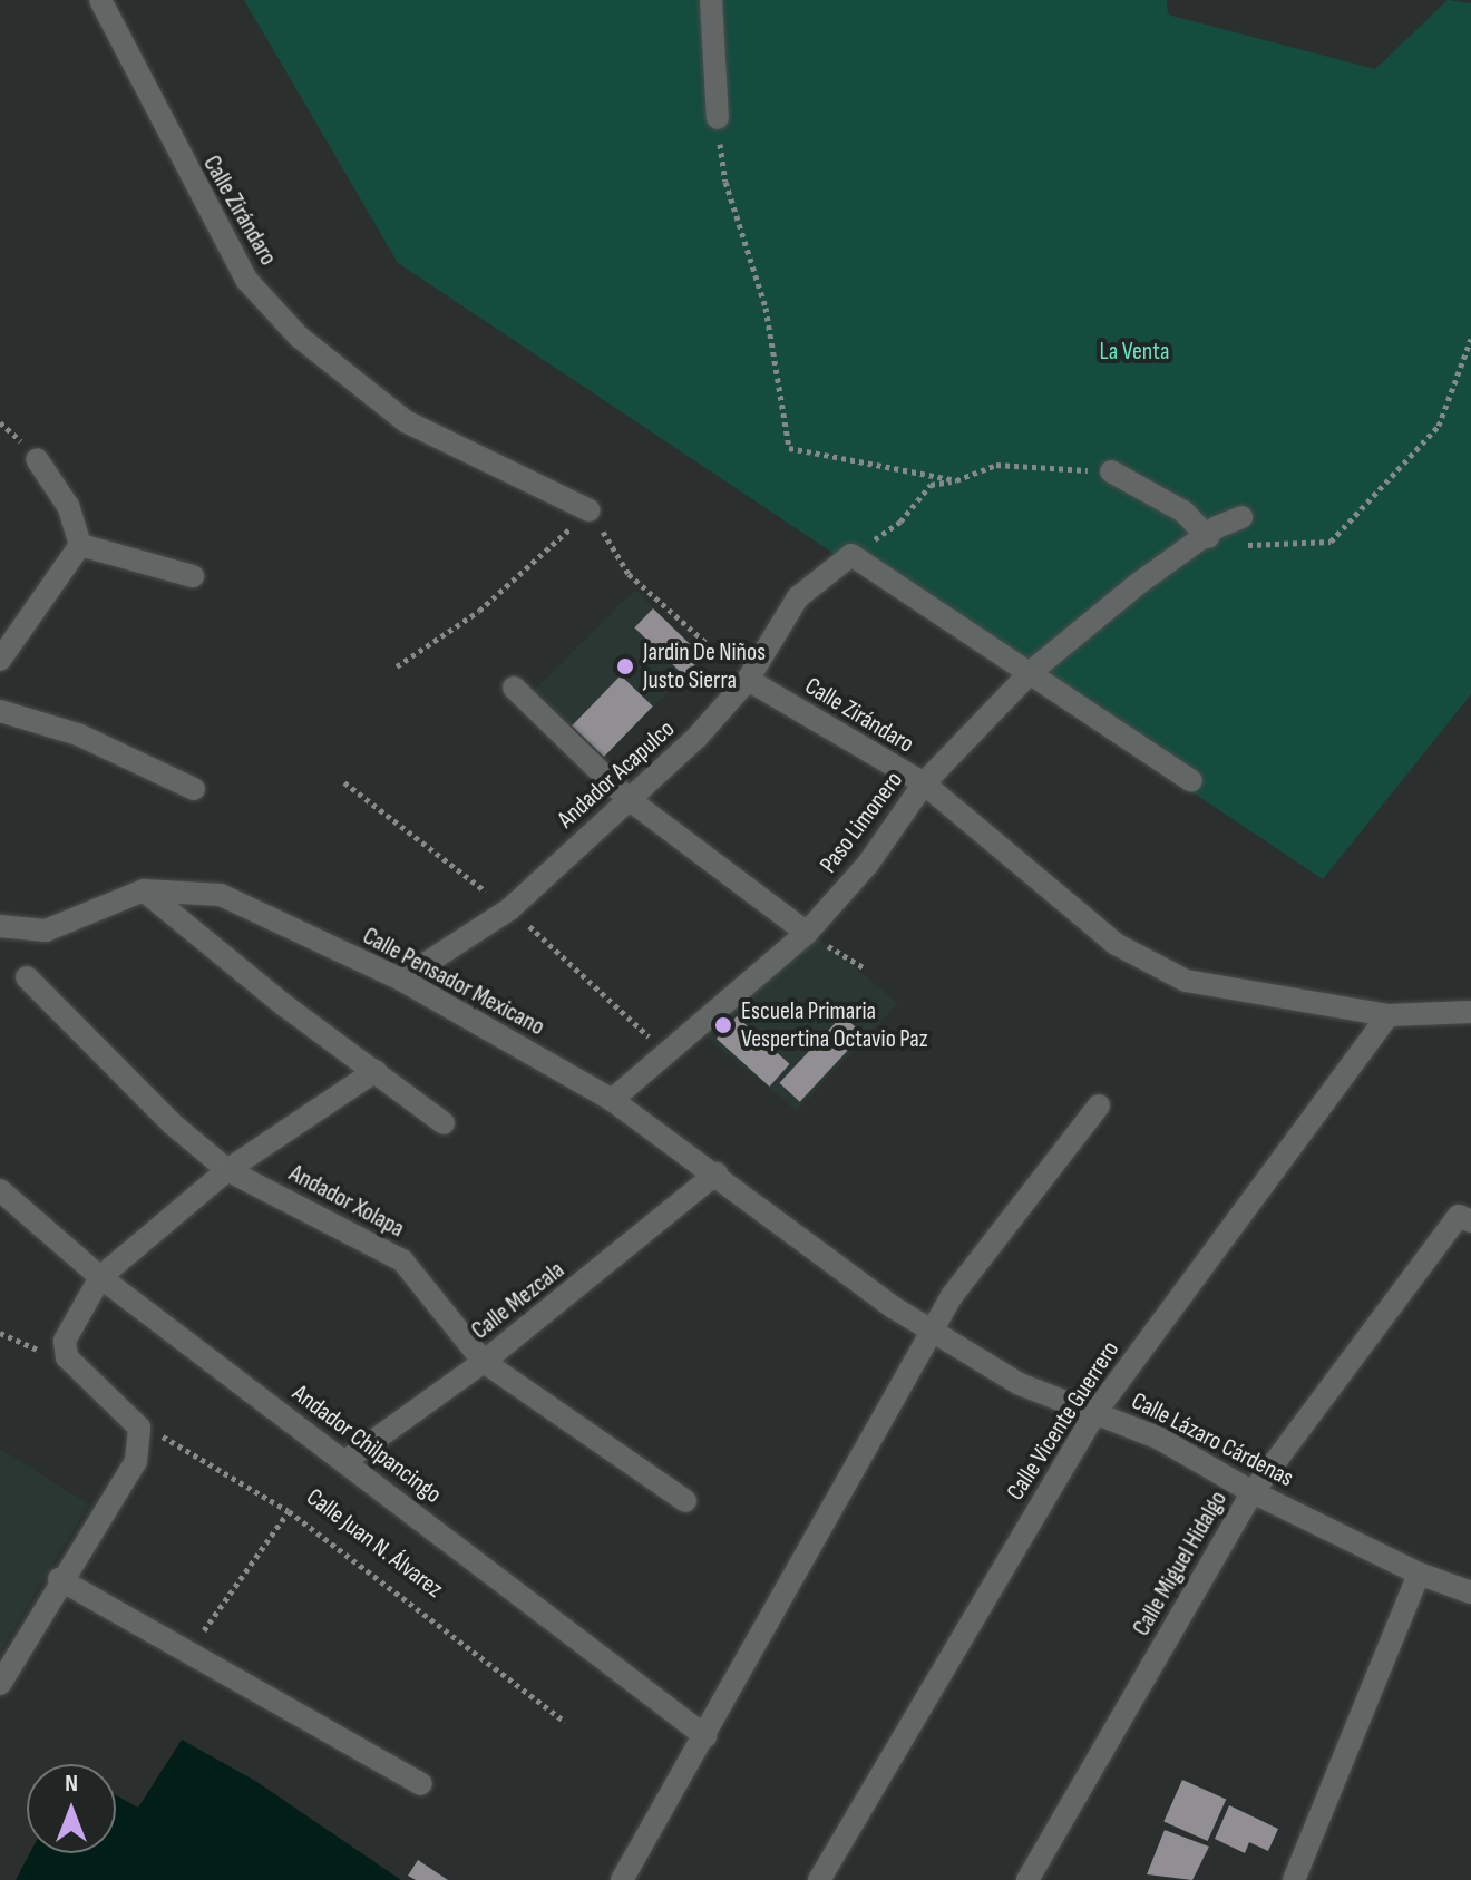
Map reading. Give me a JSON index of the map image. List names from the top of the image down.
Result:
{
  "streets": {
    "street": [
      "Calle Zirándaro",
      "Andador Acapulco",
      "Paso Limonero",
      "Calle Pensador Mexicano",
      "Andador Xolapa",
      "Calle Mezcala",
      "Calle Vicente Guerrero",
      "Calle Lázaro Cárdenas",
      "Andador Chilpancingo",
      "Calle Miguel Hidalgo"
    ],
    "path": ["Calle Juan N. Álvarez"]
  },
  "crossings": [
    ["Calle Zirándaro", "Andador Acapulco"],
    ["Calle Zirándaro", "Paso Limonero"],
    ["Calle Zirándaro", "Calle Vicente Guerrero"],
    ["Andador Acapulco", "Calle Pensador Mexicano"],
    ["Paso Limonero", "Calle Pensador Mexicano"],
    ["Calle Pensador Mexicano", "Calle Mezcala"],
    ["Calle Pensador Mexicano", "Calle Lázaro Cárdenas"],
    ["Andador Xolapa", "Calle Mezcala"],
    ["Calle Mezcala", "Calle Lázaro Cárdenas"],
    ["Calle Mezcala", "Andador Chilpancingo"],
    ["Calle Vicente Guerrero", "Calle Lázaro Cárdenas"],
    ["Calle Lázaro Cárdenas", "Calle Miguel Hidalgo"]
  ],
  "parks": ["La Venta"],
  "places": ["Jardin De Niños Justo Sierra", "Escuela Primaria Vespertina Octavio Paz"],
  "north": "top"
}
